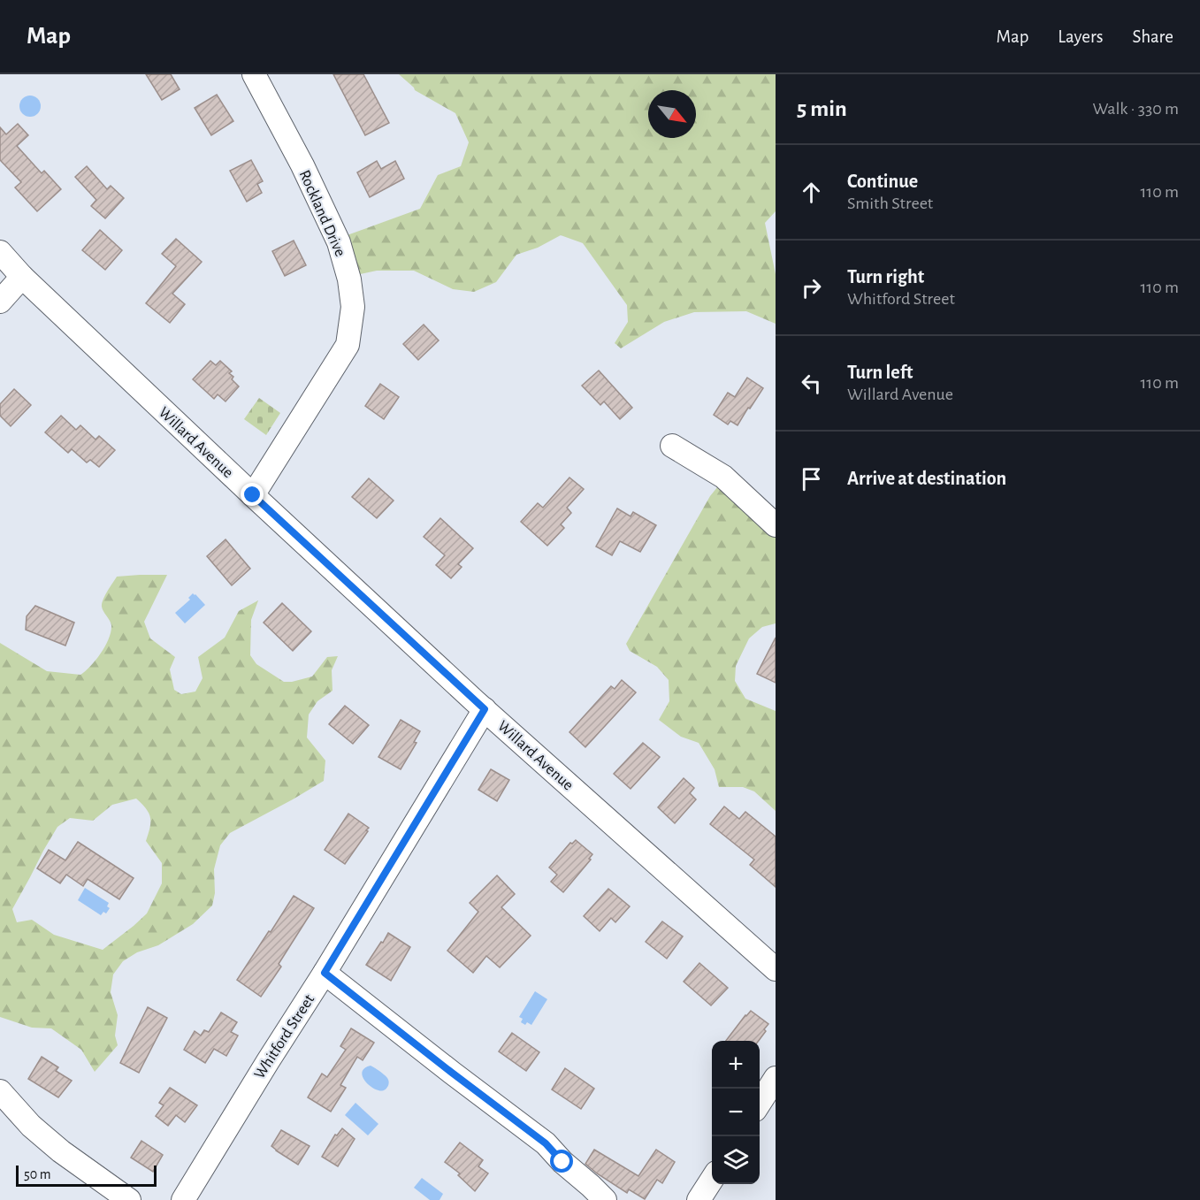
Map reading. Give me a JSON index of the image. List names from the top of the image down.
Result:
{
  "streets": {
    "street": ["Rockland Drive", "Willard Avenue", "Whitford Street"]
  },
  "crossings": [
    ["Rockland Drive", "Willard Avenue"],
    ["Willard Avenue", "Whitford Street"]
  ],
  "scale_bar": "50 m",
  "north": "bottom right",
  "page": {
    "header": "Map",
    "nav": ["Map", "Layers", "Share"],
    "heading": ["5 min", "Walk · 330 m"],
    "list": [
      ["Continue", "Smith Street", "110 m"],
      ["Turn right", "Whitford Street", "110 m"],
      ["Turn left", "Willard Avenue", "110 m"],
      "Arrive at destination"
    ],
    "map_buttons": ["+", "−"],
    "scale": "50 m"
  }
}
